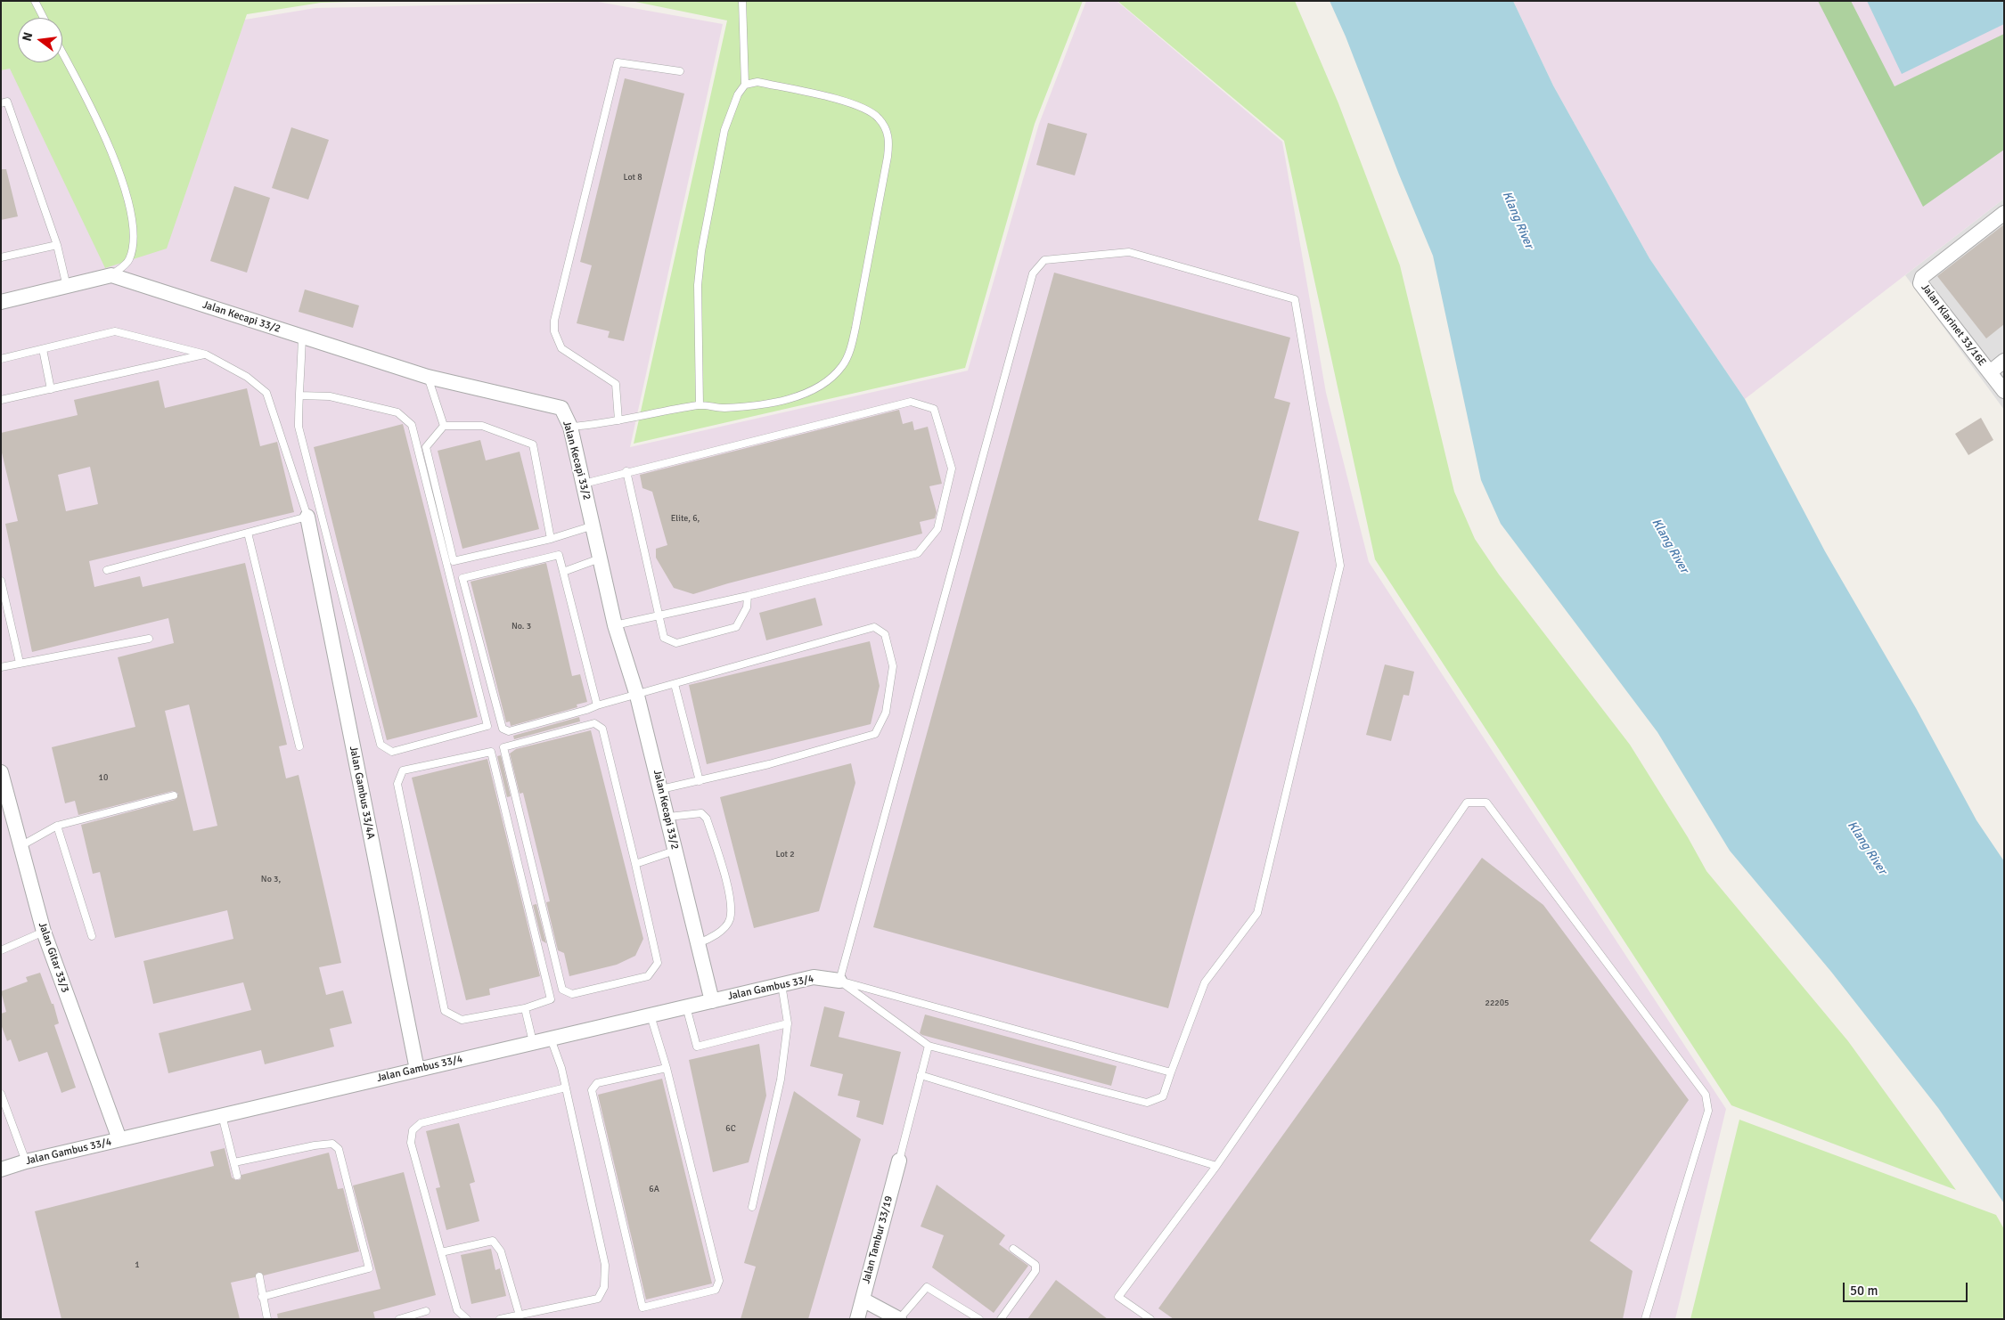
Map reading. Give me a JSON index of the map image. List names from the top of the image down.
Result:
{
  "streets": {
    "street": [
      "Jalan Kecapi 33/2",
      "Jalan Klarinet 33/16E",
      "Jalan Gambus 33/4A",
      "Jalan Gitar 33/3",
      "Jalan Gambus 33/4",
      "Jalan Tambur 33/19"
    ]
  },
  "crossings": [
    ["Jalan Kecapi 33/2", "Jalan Gambus 33/4"],
    ["Jalan Gambus 33/4A", "Jalan Gambus 33/4"],
    ["Jalan Gitar 33/3", "Jalan Gambus 33/4"]
  ],
  "water": ["Klang River"],
  "house_numbers": [
    "Lot 8",
    "Elite, 6,",
    "No. 3",
    "10",
    "Lot 2",
    "No 3,",
    "22205",
    "6C",
    "6A",
    "1"
  ],
  "scale_bar": "50 m",
  "north": "left"
}
